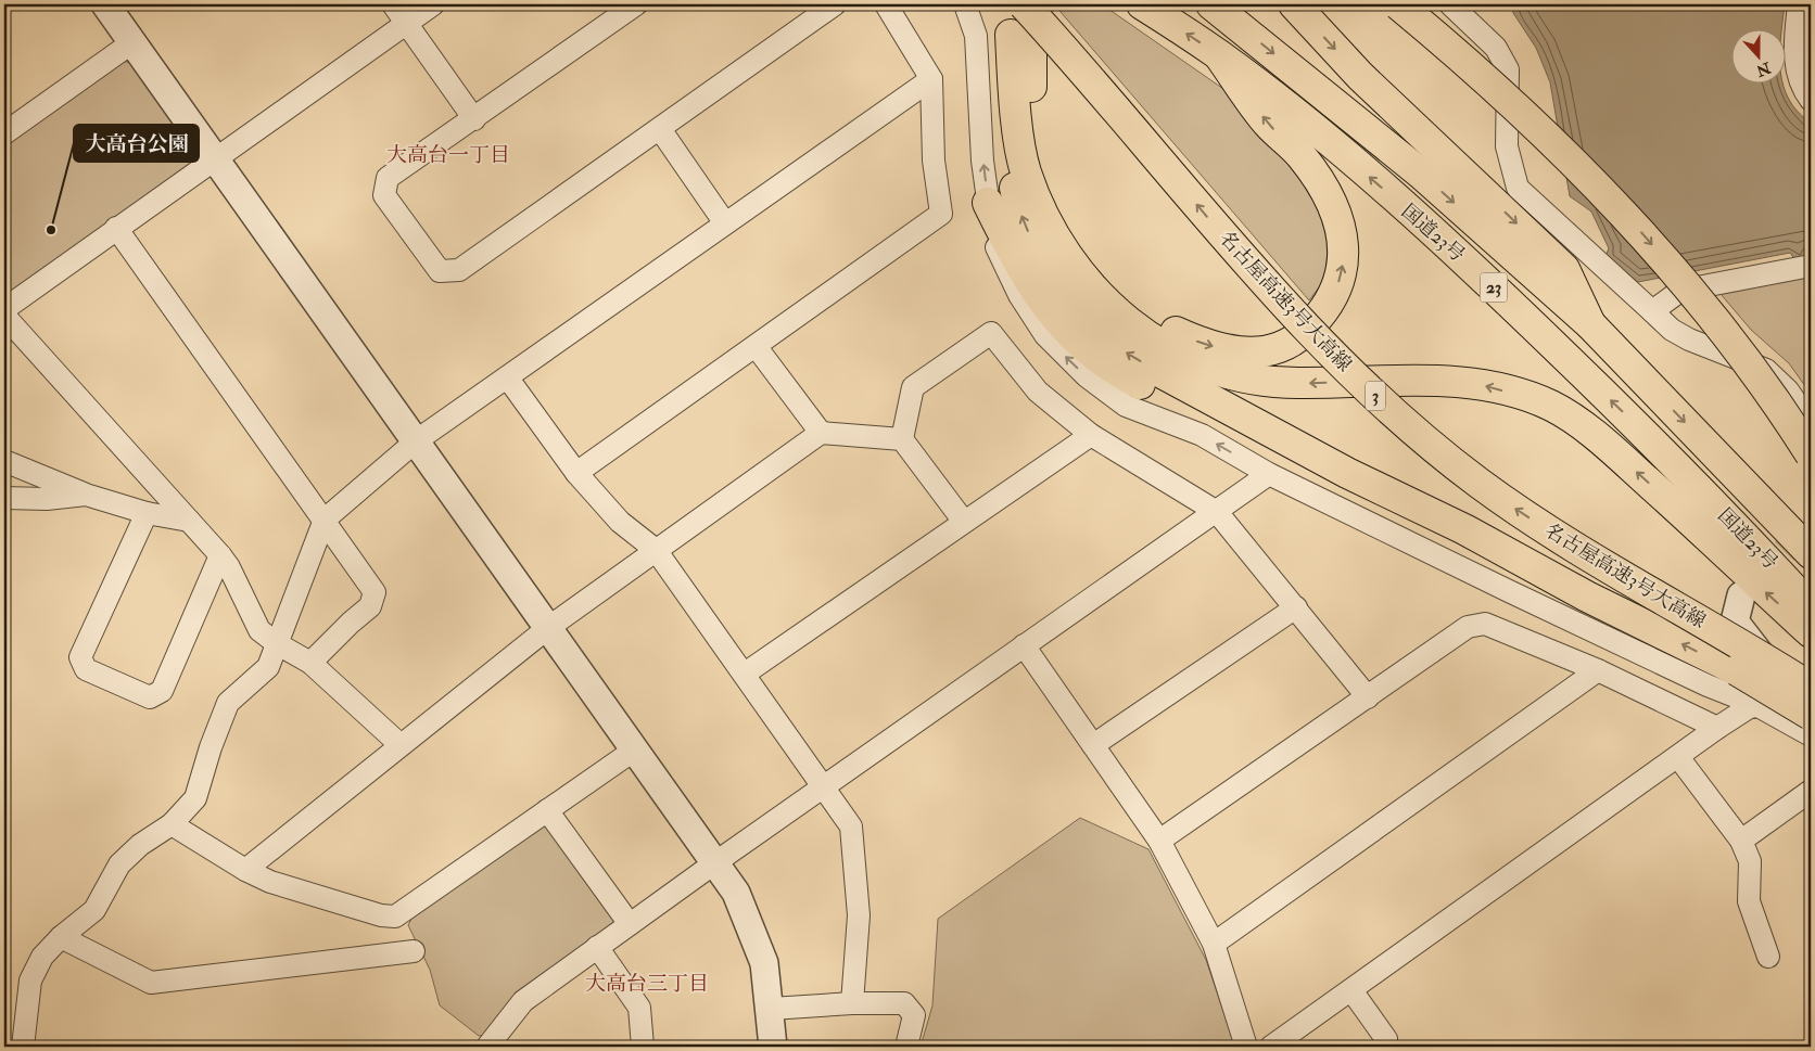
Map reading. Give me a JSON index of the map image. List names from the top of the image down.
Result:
{
  "streets": {
    "highway": [
      "国道23号",
      "23",
      "名古屋高速3号大高線",
      "3"
    ]
  },
  "districts": ["大高台一丁目", "大高台三丁目"],
  "places": ["大高台公園"],
  "north": "bottom"
}
